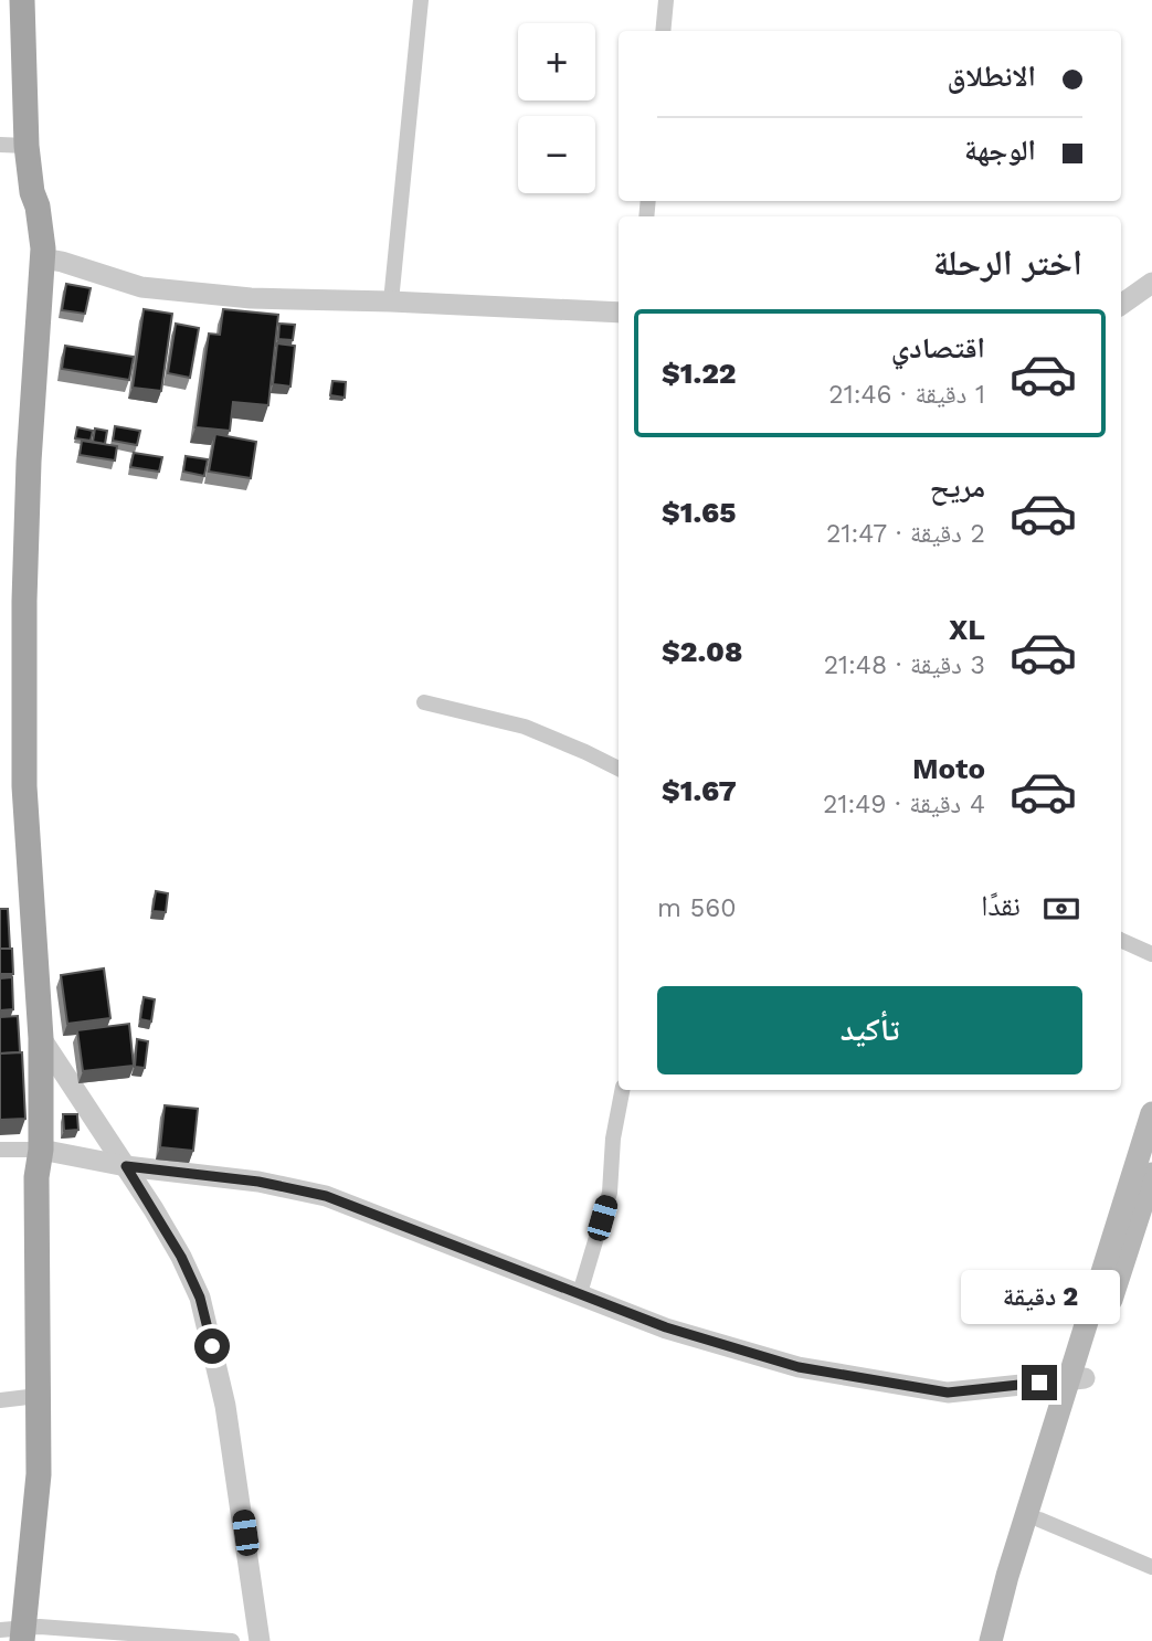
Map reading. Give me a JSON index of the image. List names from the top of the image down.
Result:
{
  "page": {
    "map_buttons": ["+", "−"],
    "banner": ["الانطلاق", "الوجهة"],
    "heading": "اختر الرحلة",
    "list": [
      {
        "name": "اقتصادي",
        "note": "1 دقيقة · 21:46",
        "value": "$1.22"
      },
      {
        "name": "مريح",
        "note": "2 دقيقة · 21:47",
        "value": "$1.65"
      },
      {
        "name": "XL",
        "note": "3 دقيقة · 21:48",
        "value": "$2.08"
      },
      {
        "name": "Moto",
        "note": "4 دقيقة · 21:49",
        "value": "$1.67"
      }
    ],
    "pay": ["نقدًا", "560 m"],
    "buttons": "تأكيد",
    "bubble": "2 دقيقة"
  }
}
